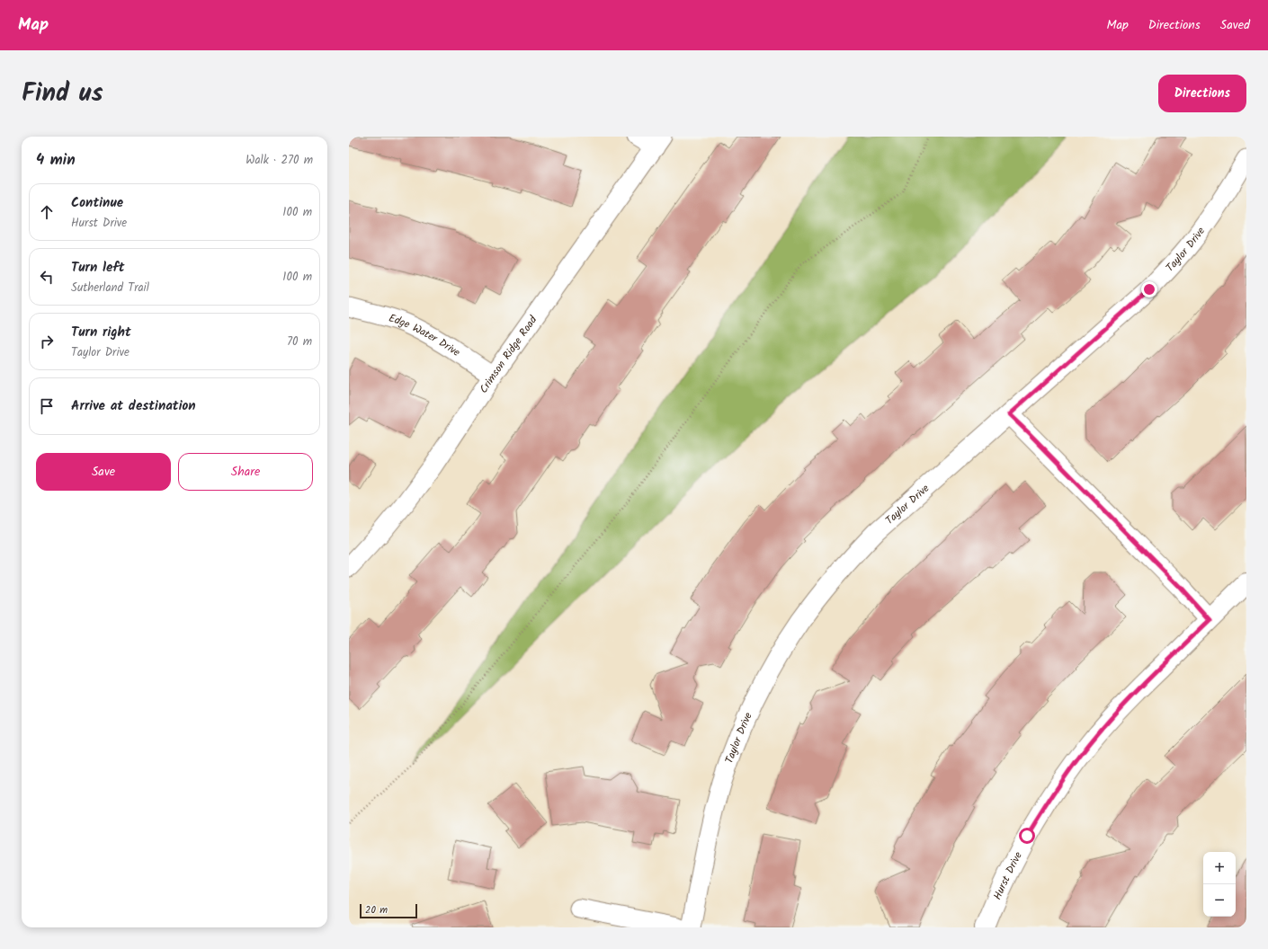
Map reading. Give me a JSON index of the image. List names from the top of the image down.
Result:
{
  "streets": {
    "street": [
      "Taylor Drive",
      "Edge Water Drive",
      "Crimson Ridge Road",
      "Hurst Drive"
    ]
  },
  "crossings": [
    ["Edge Water Drive", "Crimson Ridge Road"]
  ],
  "scale_bar": "20 m",
  "page": {
    "header": "Map",
    "nav": ["Map", "Directions", "Saved"],
    "title": "Find us",
    "buttons": [
      "Directions",
      ["Save", "Share"]
    ],
    "heading": ["4 min", "Walk · 270 m"],
    "list": [
      ["Continue", "Hurst Drive", "100 m"],
      ["Turn left", "Sutherland Trail", "100 m"],
      ["Turn right", "Taylor Drive", "70 m"],
      "Arrive at destination"
    ],
    "map_buttons": ["+", "−"],
    "scale": "20 m"
  }
}
